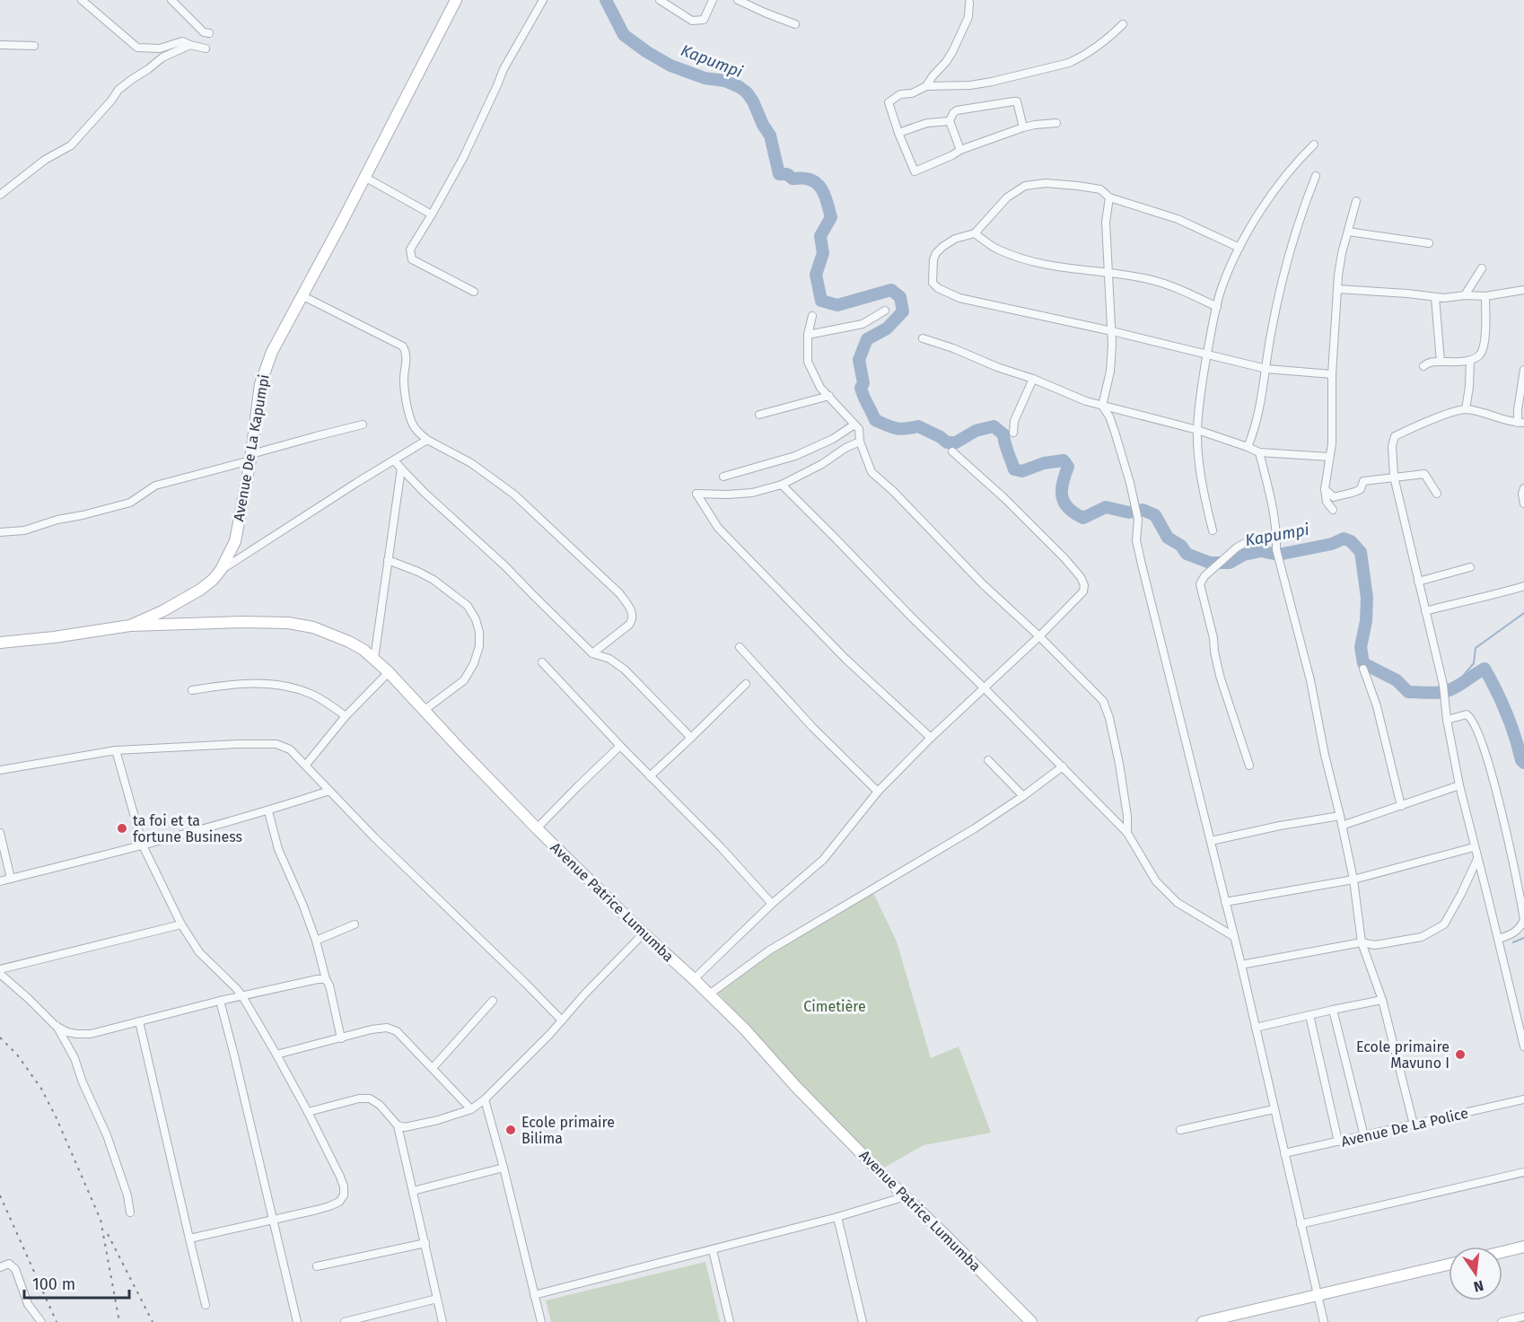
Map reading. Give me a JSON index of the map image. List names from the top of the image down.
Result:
{
  "streets": {
    "street": ["Avenue De La Kapumpi", "Avenue Patrice Lumumba", "Avenue De La Police"]
  },
  "crossings": [
    ["Avenue De La Kapumpi", "Avenue Patrice Lumumba"]
  ],
  "water": ["Kapumpi"],
  "parks": ["Cimetière"],
  "places": ["ta foi et ta fortune Business", "Ecole primaire Mavuno I", "Ecole primaire Bilima"],
  "scale_bar": "100 m",
  "north": "bottom"
}
